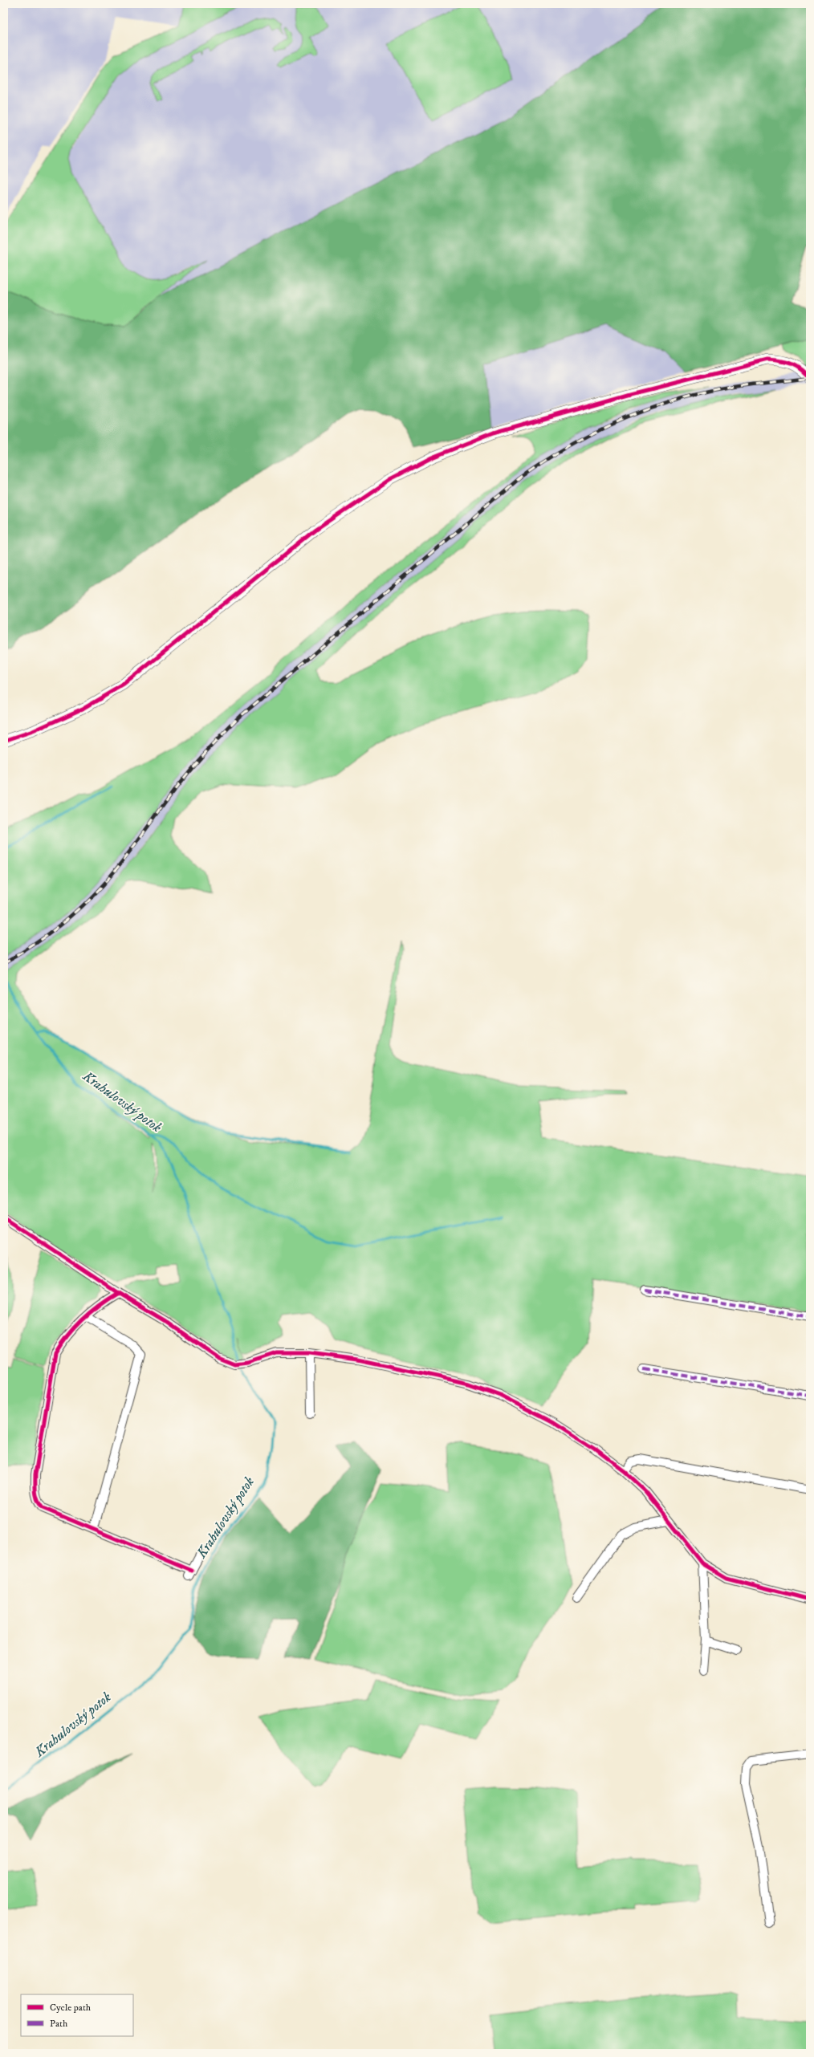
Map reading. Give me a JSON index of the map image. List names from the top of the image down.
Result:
{
  "water": ["Krahulovský potok"],
  "legend": ["Cycle path", "Path"]
}
